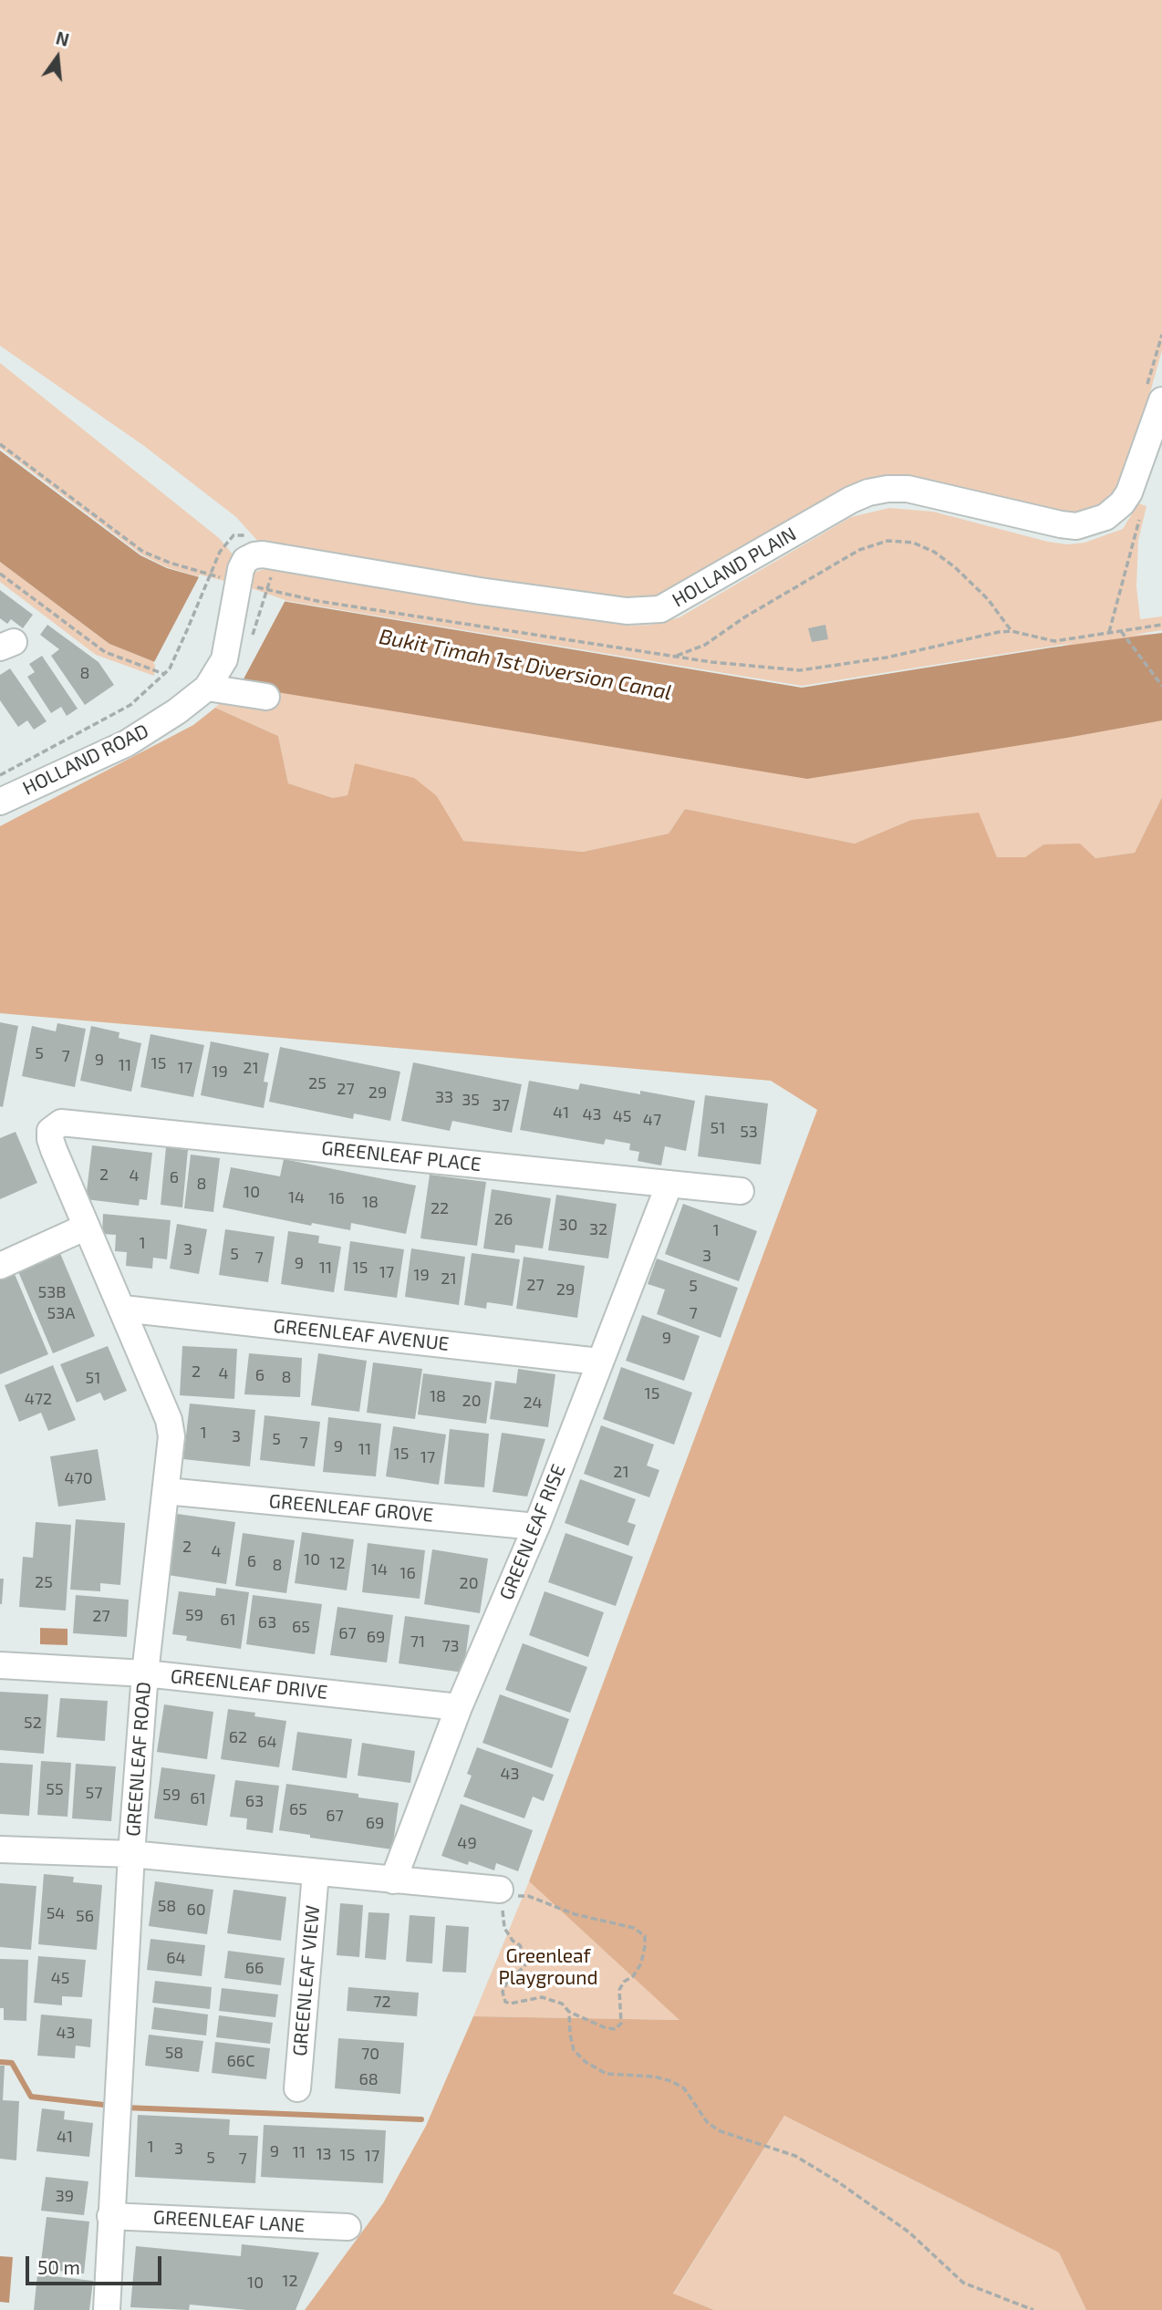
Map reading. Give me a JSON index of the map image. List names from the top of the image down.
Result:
{
  "streets": {
    "street": [
      "HOLLAND PLAIN",
      "HOLLAND ROAD",
      "GREENLEAF PLACE",
      "GREENLEAF AVENUE",
      "GREENLEAF GROVE",
      "GREENLEAF RISE",
      "GREENLEAF DRIVE",
      "GREENLEAF ROAD",
      "GREENLEAF VIEW",
      "GREENLEAF LANE"
    ]
  },
  "crossings": [
    ["HOLLAND PLAIN", "HOLLAND ROAD"],
    ["GREENLEAF PLACE", "GREENLEAF RISE"],
    ["GREENLEAF PLACE", "GREENLEAF ROAD"],
    ["GREENLEAF AVENUE", "GREENLEAF RISE"],
    ["GREENLEAF AVENUE", "GREENLEAF ROAD"],
    ["GREENLEAF GROVE", "GREENLEAF RISE"],
    ["GREENLEAF GROVE", "GREENLEAF ROAD"],
    ["GREENLEAF RISE", "GREENLEAF DRIVE"],
    ["GREENLEAF DRIVE", "GREENLEAF ROAD"],
    ["GREENLEAF ROAD", "GREENLEAF LANE"]
  ],
  "water": ["Bukit Timah 1st Diversion Canal"],
  "parks": ["Greenleaf Playground"],
  "house_numbers": [
    "8",
    "5",
    "7",
    "9",
    "15",
    "11",
    "17",
    "21",
    "19",
    "25",
    "27",
    "29",
    "33",
    "35",
    "37",
    "41",
    "43",
    "45",
    "47",
    "51",
    "53",
    "2",
    "4",
    "6",
    "8",
    "10",
    "14",
    "16",
    "18",
    "22",
    "26",
    "30",
    "32",
    "1",
    "1",
    "3",
    "5",
    "3",
    "7",
    "9",
    "11",
    "15",
    "17",
    "19",
    "21",
    "27",
    "5",
    "29",
    "53B",
    "53A",
    "7",
    "9",
    "2",
    "4",
    "6",
    "8",
    "51",
    "15",
    "18",
    "472",
    "20",
    "24",
    "1",
    "3",
    "5",
    "7",
    "9",
    "11",
    "15",
    "17",
    "21",
    "470",
    "2",
    "4",
    "10",
    "6",
    "12",
    "8",
    "14",
    "16",
    "25",
    "20",
    "59",
    "27",
    "61",
    "63",
    "65",
    "67",
    "69",
    "71",
    "73",
    "52",
    "62",
    "64",
    "43",
    "55",
    "57",
    "59",
    "61",
    "63",
    "65",
    "67",
    "69",
    "49",
    "58",
    "60",
    "54",
    "56",
    "64",
    "66",
    "45",
    "72",
    "43",
    "58",
    "70",
    "66C",
    "68",
    "41",
    "1",
    "3",
    "9",
    "11",
    "13",
    "15",
    "17",
    "5",
    "7",
    "39",
    "12",
    "10"
  ],
  "scale_bar": "50 m",
  "north": "top"
}
